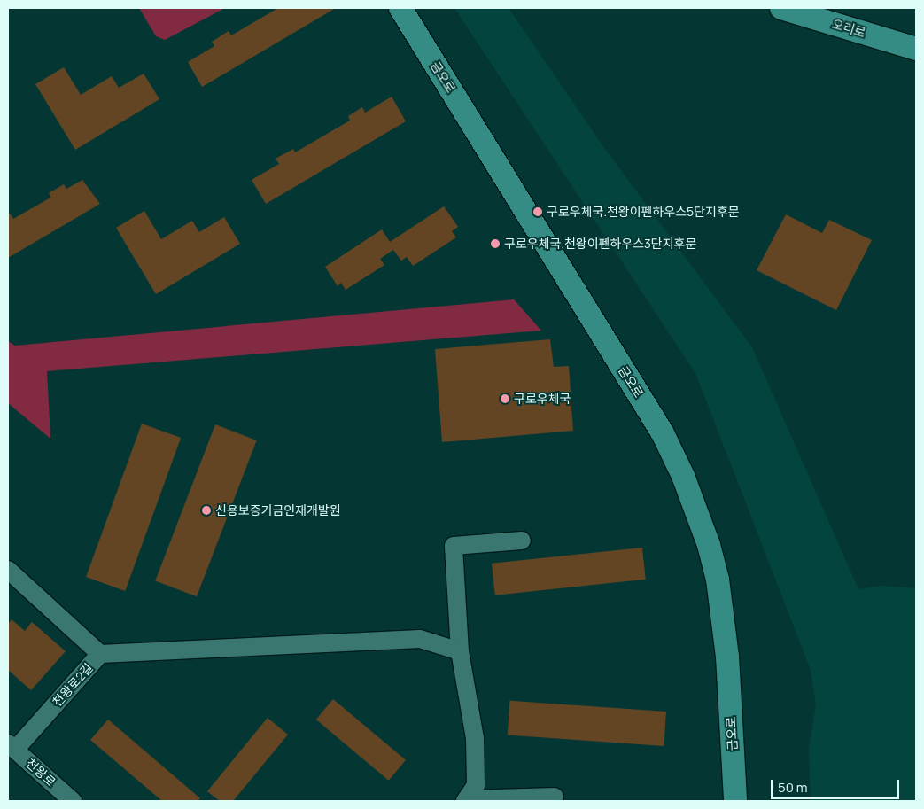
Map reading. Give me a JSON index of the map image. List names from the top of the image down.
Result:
{
  "streets": {
    "main road": ["오리로", "금오로"],
    "street": ["천왕로2길", "천왕로"]
  },
  "crossings": [
    ["천왕로2길", "천왕로"]
  ],
  "places": [
    "구로우체국.천왕이펜하우스5단지후문",
    "구로우체국.천왕이펜하우스3단지후문",
    "구로우체국",
    "신용보증기금인재개발원"
  ],
  "scale_bar": "50 m"
}
